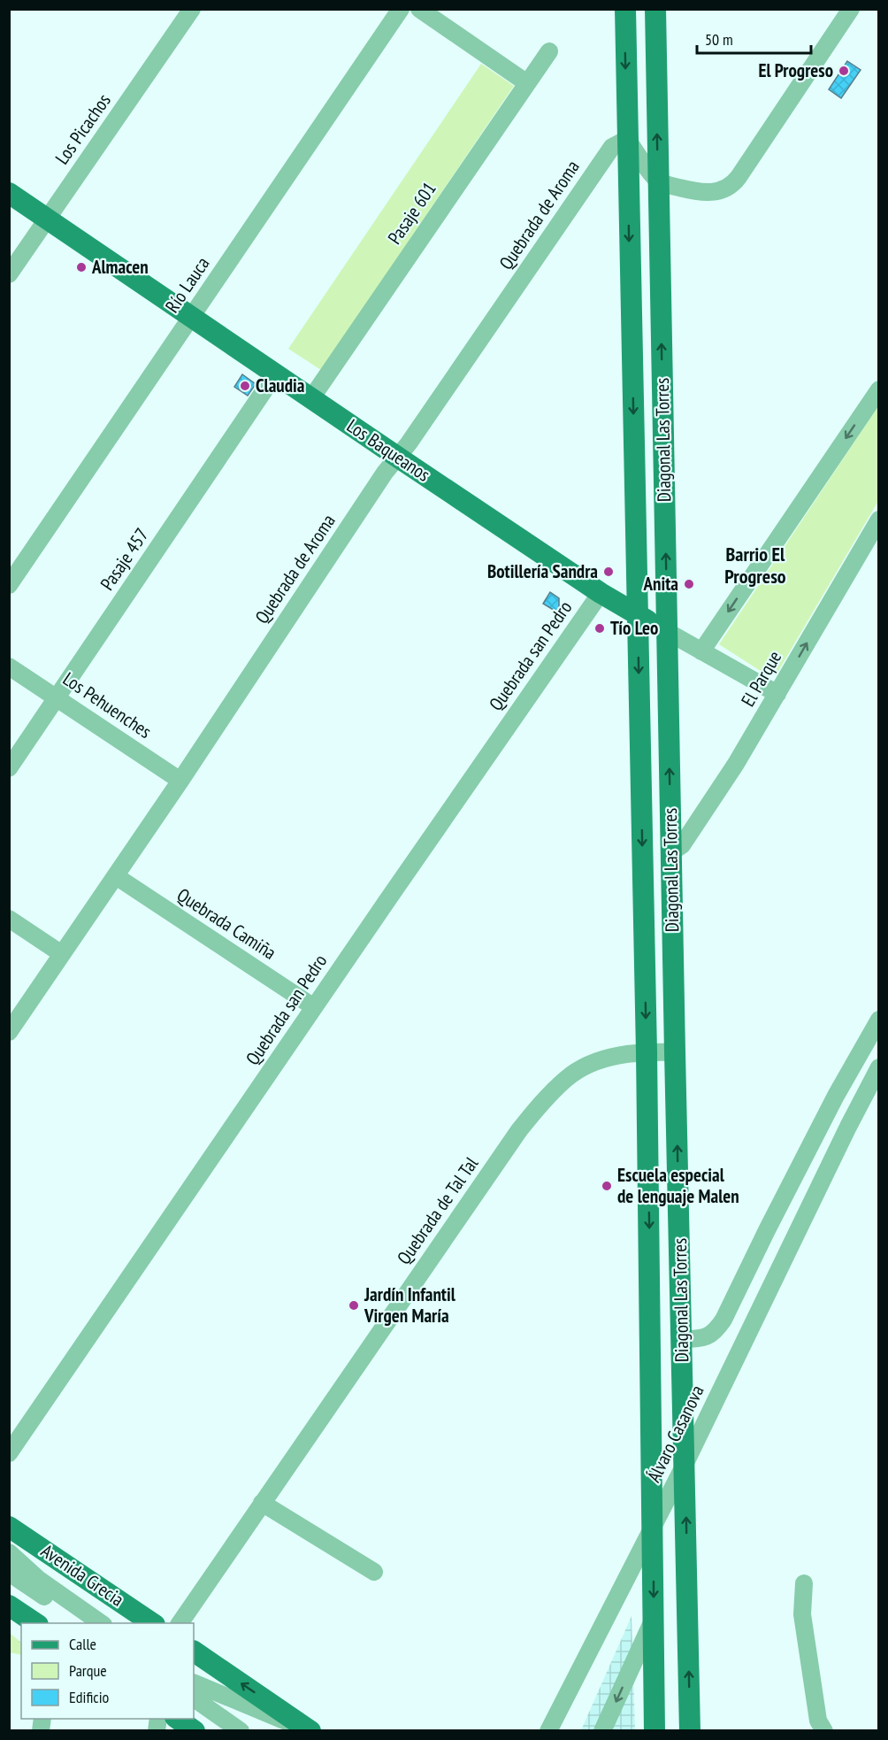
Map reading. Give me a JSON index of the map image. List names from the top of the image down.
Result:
{
  "streets": {
    "main road": ["Diagonal Las Torres", "Los Baqueanos", "Avenida Grecia"],
    "street": [
      "Los Picachos",
      "Pasaje 601",
      "Quebrada de Aroma",
      "Río Lauca",
      "Pasaje 457",
      "Quebrada san Pedro",
      "El Parque",
      "Los Pehuenches",
      "Quebrada Camiña",
      "Quebrada de Tal Tal",
      "Álvaro Casanova"
    ]
  },
  "crossings": [
    ["Los Picachos", "Los Baqueanos"],
    ["Pasaje 601", "Los Baqueanos"],
    ["Quebrada de Aroma", "Diagonal Las Torres"],
    ["Quebrada de Aroma", "Los Baqueanos"],
    ["Quebrada de Aroma", "Los Pehuenches"],
    ["Quebrada de Aroma", "Quebrada Camiña"],
    ["Río Lauca", "Los Baqueanos"],
    ["Diagonal Las Torres", "Los Baqueanos"],
    ["Diagonal Las Torres", "El Parque"],
    ["Diagonal Las Torres", "Quebrada de Tal Tal"],
    ["Diagonal Las Torres", "Álvaro Casanova"],
    ["Los Baqueanos", "Pasaje 457"],
    ["Los Baqueanos", "Quebrada san Pedro"],
    ["Los Baqueanos", "El Parque"],
    ["Pasaje 457", "Los Pehuenches"],
    ["Quebrada san Pedro", "Quebrada Camiña"]
  ],
  "districts": ["Barrio El Progreso"],
  "places": [
    "El Progreso",
    "Almacen",
    "Claudia",
    "Botillería Sandra",
    "Anita",
    "Tío Leo",
    "Escuela especial de lenguaje Malen",
    "Jardín Infantil Virgen María"
  ],
  "legend": ["Calle", "Parque", "Edificio"],
  "scale_bar": "50 m"
}
